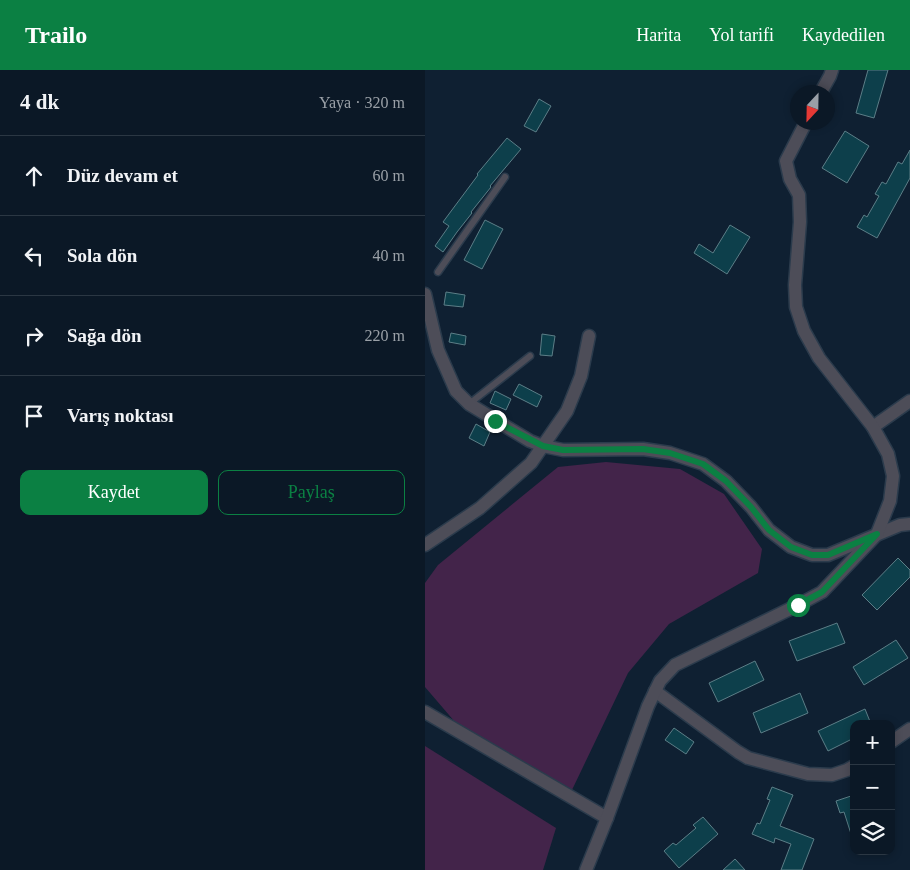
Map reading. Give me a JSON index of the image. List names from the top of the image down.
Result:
{
  "north": "bottom",
  "page": {
    "header": "Trailo",
    "nav": ["Harita", "Yol tarifi", "Kaydedilen"],
    "heading": ["4 dk", "Yaya · 320 m"],
    "list": [
      ["Düz devam et", "60 m"],
      ["Sola dön", "40 m"],
      ["Sağa dön", "220 m"],
      "Varış noktası"
    ],
    "buttons": ["Kaydet", "Paylaş"],
    "map_buttons": ["+", "−"]
  }
}
